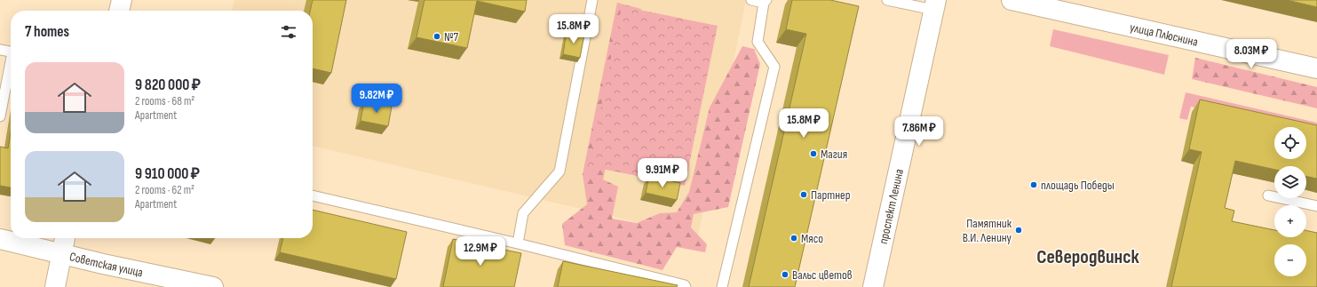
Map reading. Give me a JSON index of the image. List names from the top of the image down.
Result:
{
  "streets": {
    "street": ["улица Плюснина", "проспект Ленина", "Советская улица"]
  },
  "districts": ["Северодвинск"],
  "places": [
    "№7",
    "Магия",
    "площадь Победы",
    "Партнер",
    "Памятник В.И. Ленину",
    "Мясо",
    "Вальс цветов"
  ],
  "page": {
    "heading": "7 homes",
    "price": [
      "15.8M ₽",
      "8.03M ₽",
      "9.82M ₽",
      "15.8M ₽",
      "7.86M ₽",
      "9.91M ₽",
      "12.9M ₽"
    ],
    "list": [
      {
        "name": "9 820 000 ₽",
        "note": "2 rooms · 68 m² · Apartment"
      },
      {
        "name": "9 910 000 ₽",
        "note": "2 rooms · 62 m² · Apartment"
      }
    ],
    "map_buttons": ["+", "−"]
  }
}
